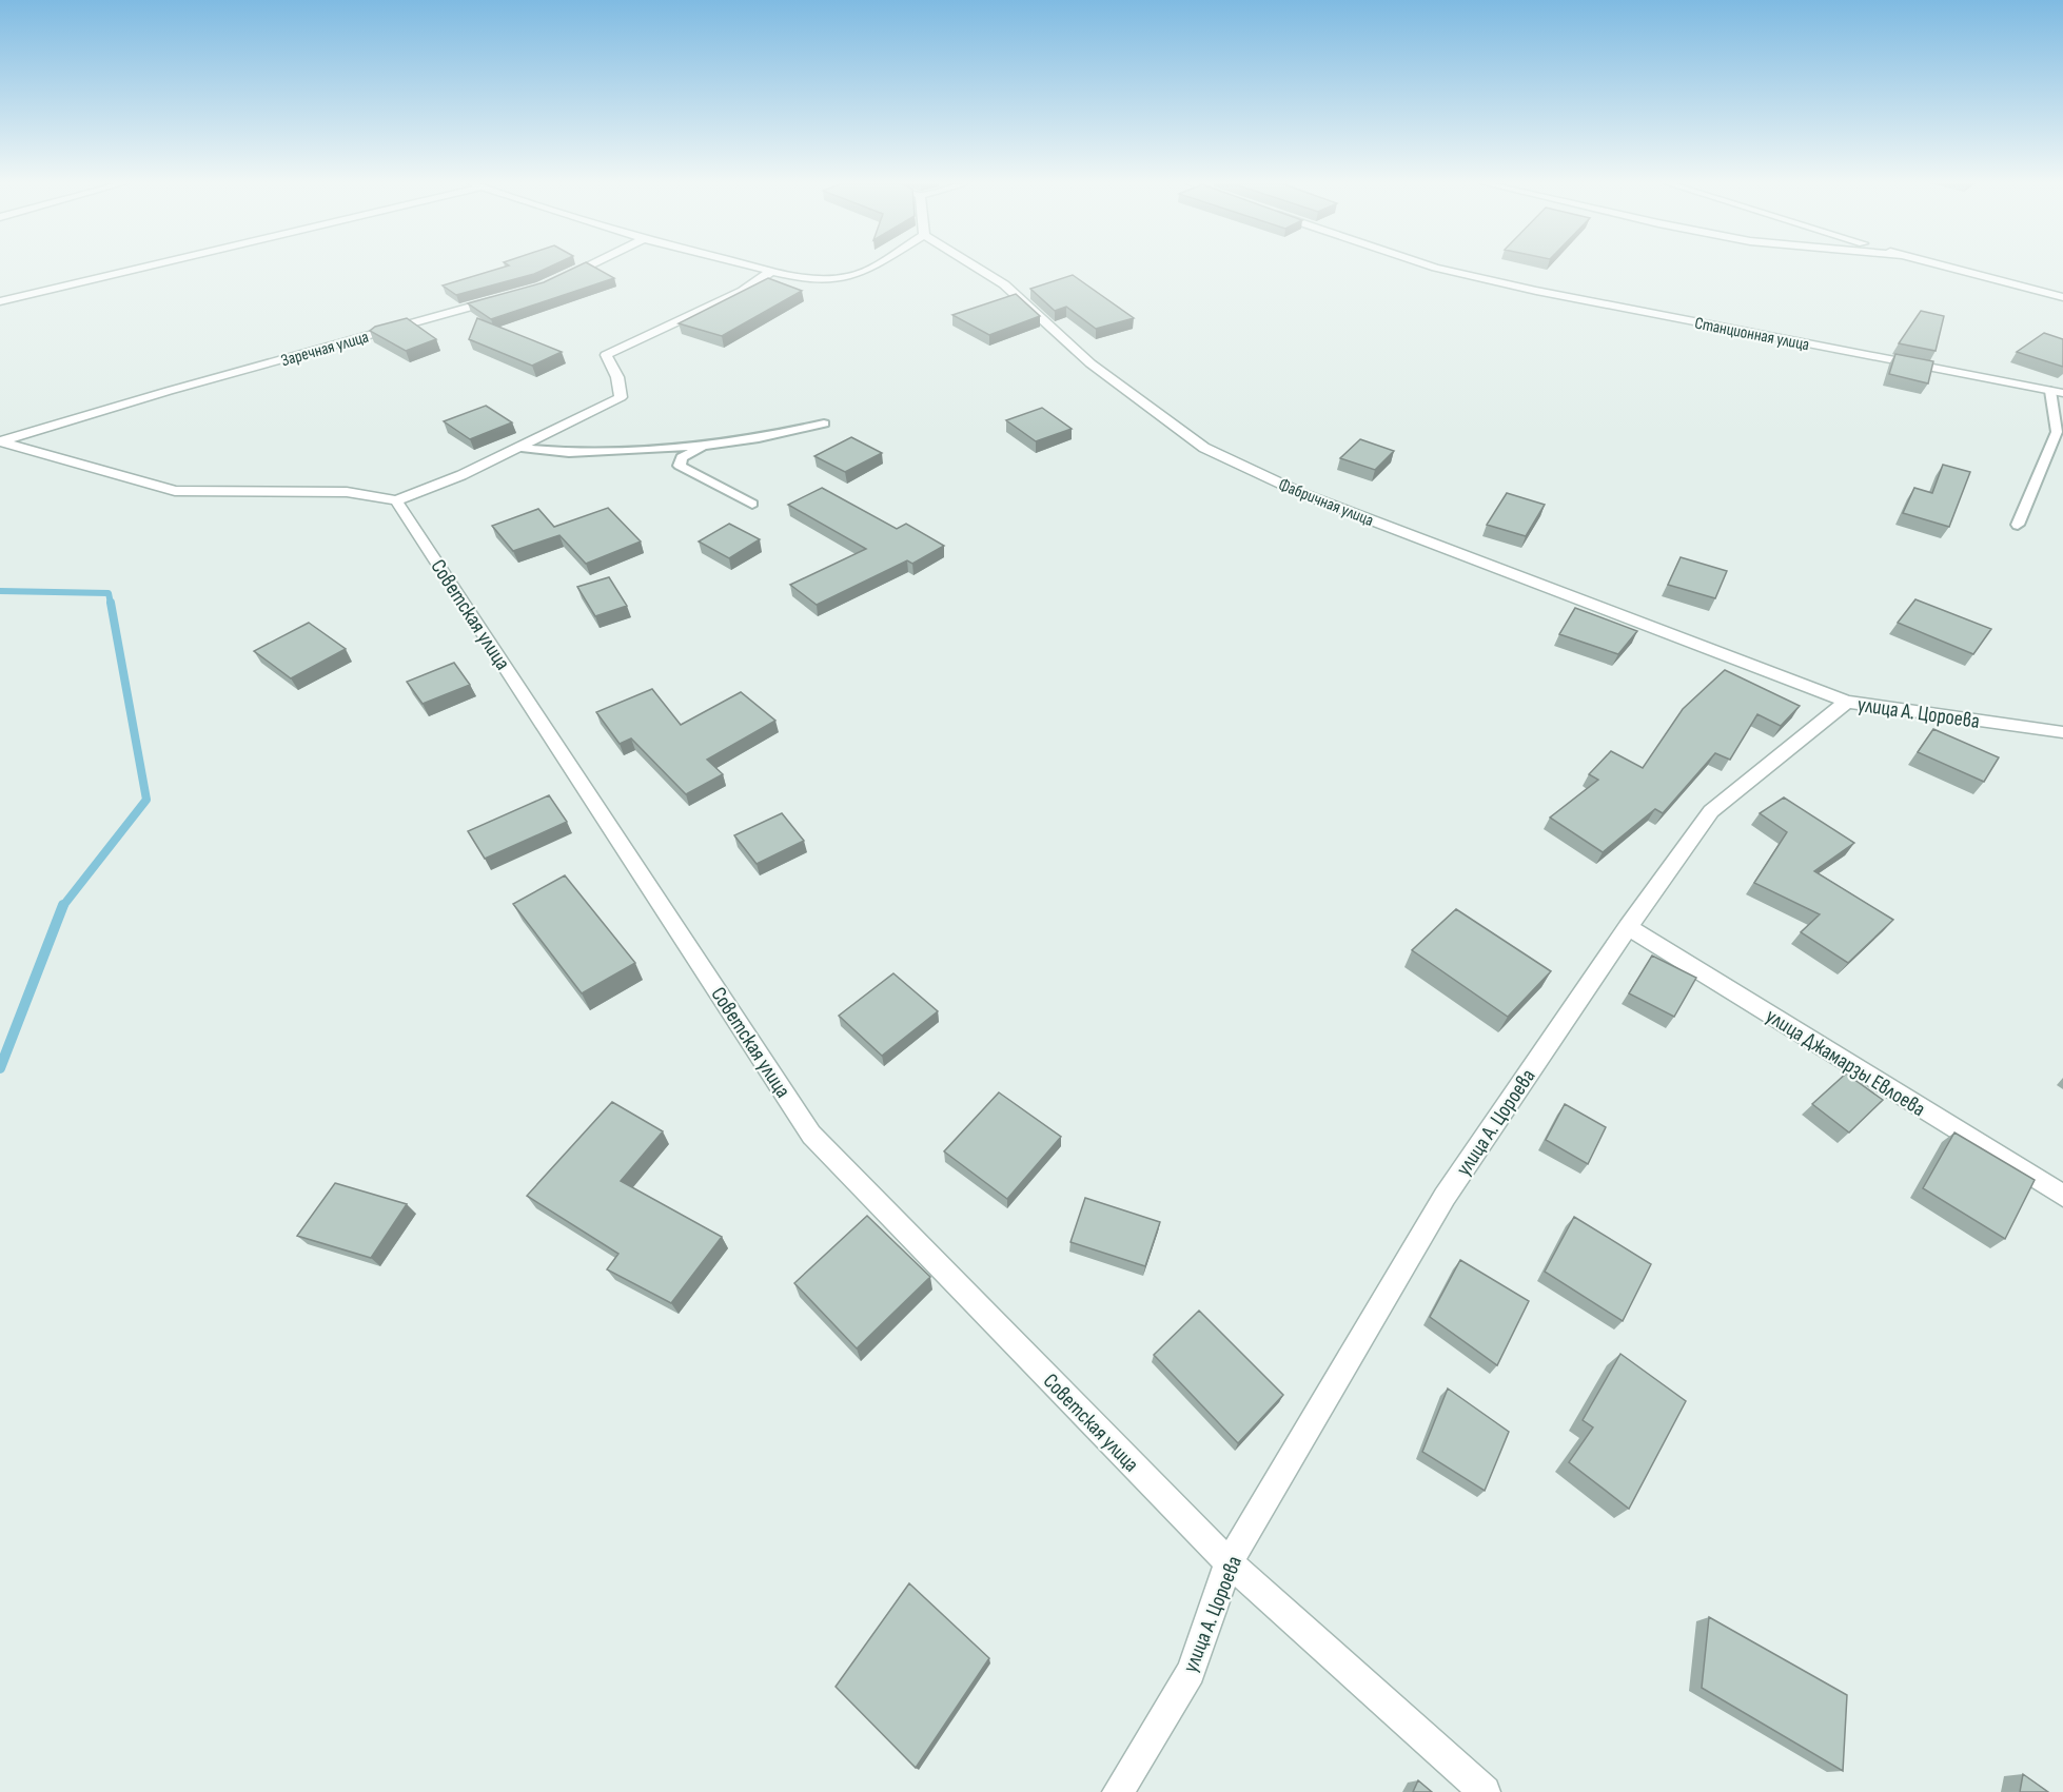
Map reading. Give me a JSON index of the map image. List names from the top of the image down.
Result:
{
  "streets": {
    "street": [
      "Станционная улица",
      "Заречная улица",
      "Фабричная улица",
      "Советская улица",
      "улица А. Цороева",
      "улица Джамарзы Евлоева"
    ]
  },
  "crossings": [
    ["Фабричная улица", "улица А. Цороева"],
    ["Советская улица", "улица А. Цороева"],
    ["улица А. Цороева", "улица Джамарзы Евлоева"]
  ]
}
